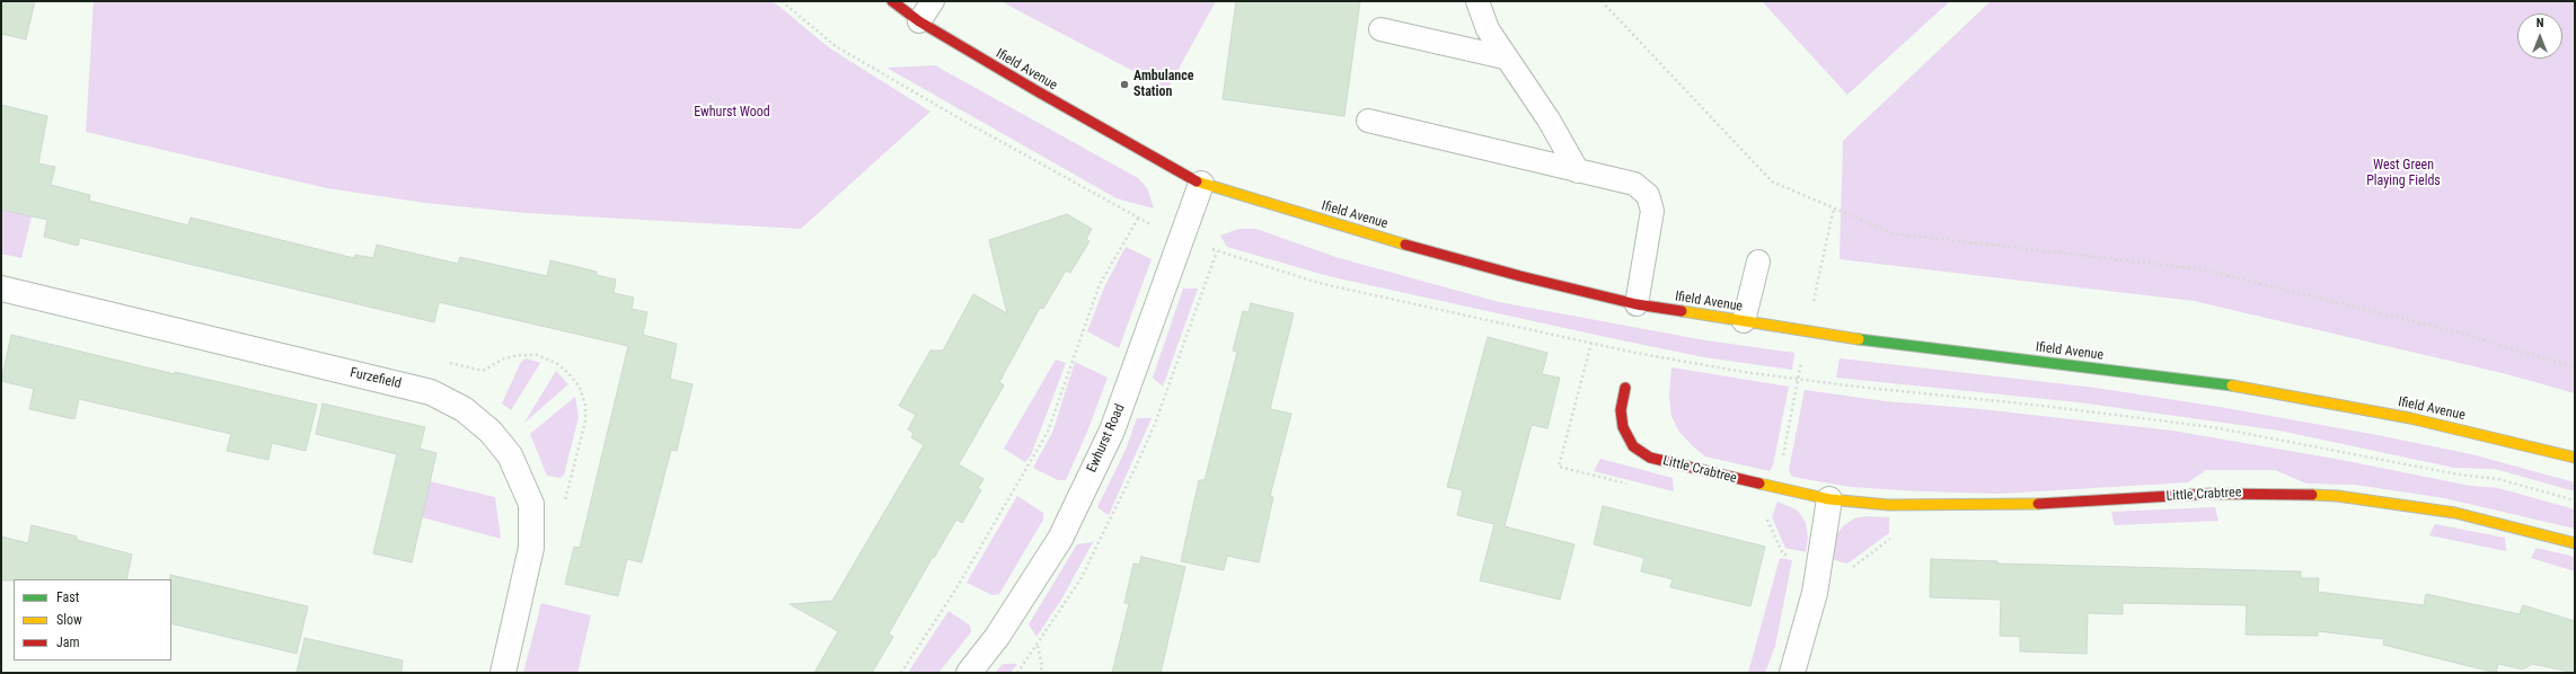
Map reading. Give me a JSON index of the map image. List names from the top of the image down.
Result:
{
  "streets": {
    "street": [
      "Ifield Avenue",
      "Furzefield",
      "Ewhurst Road",
      "Little Crabtree"
    ]
  },
  "crossings": [
    ["Ifield Avenue", "Ewhurst Road"]
  ],
  "parks": ["Ewhurst Wood", "West Green Playing Fields"],
  "places": ["Ambulance Station"],
  "legend": ["Fast", "Slow", "Jam"],
  "north": "top"
}
